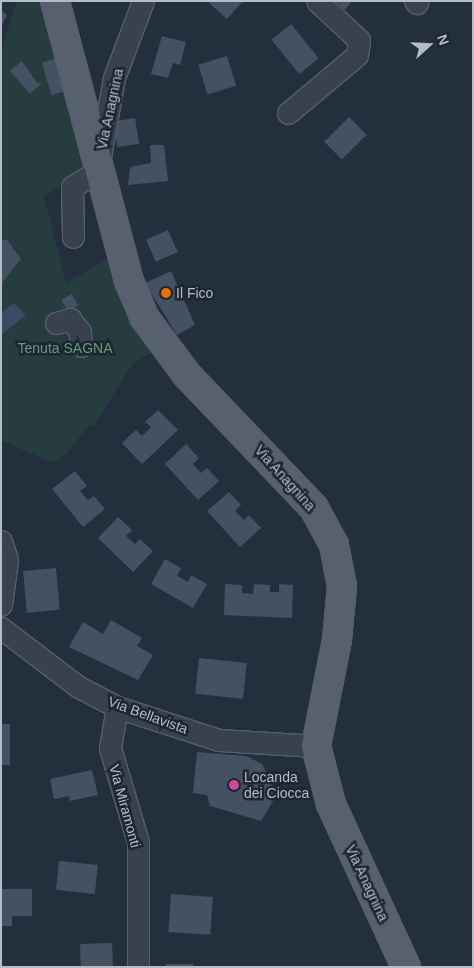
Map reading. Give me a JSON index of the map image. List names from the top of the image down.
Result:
{
  "streets": {
    "main road": ["Via Anagnina"],
    "street": ["Via Bellavista", "Via Miramonti"]
  },
  "crossings": [
    ["Via Anagnina", "Via Bellavista"],
    ["Via Bellavista", "Via Miramonti"]
  ],
  "parks": ["Tenuta SAGNA"],
  "places": ["Il Fico", "Locanda dei Ciocca"],
  "north": "right"
}
